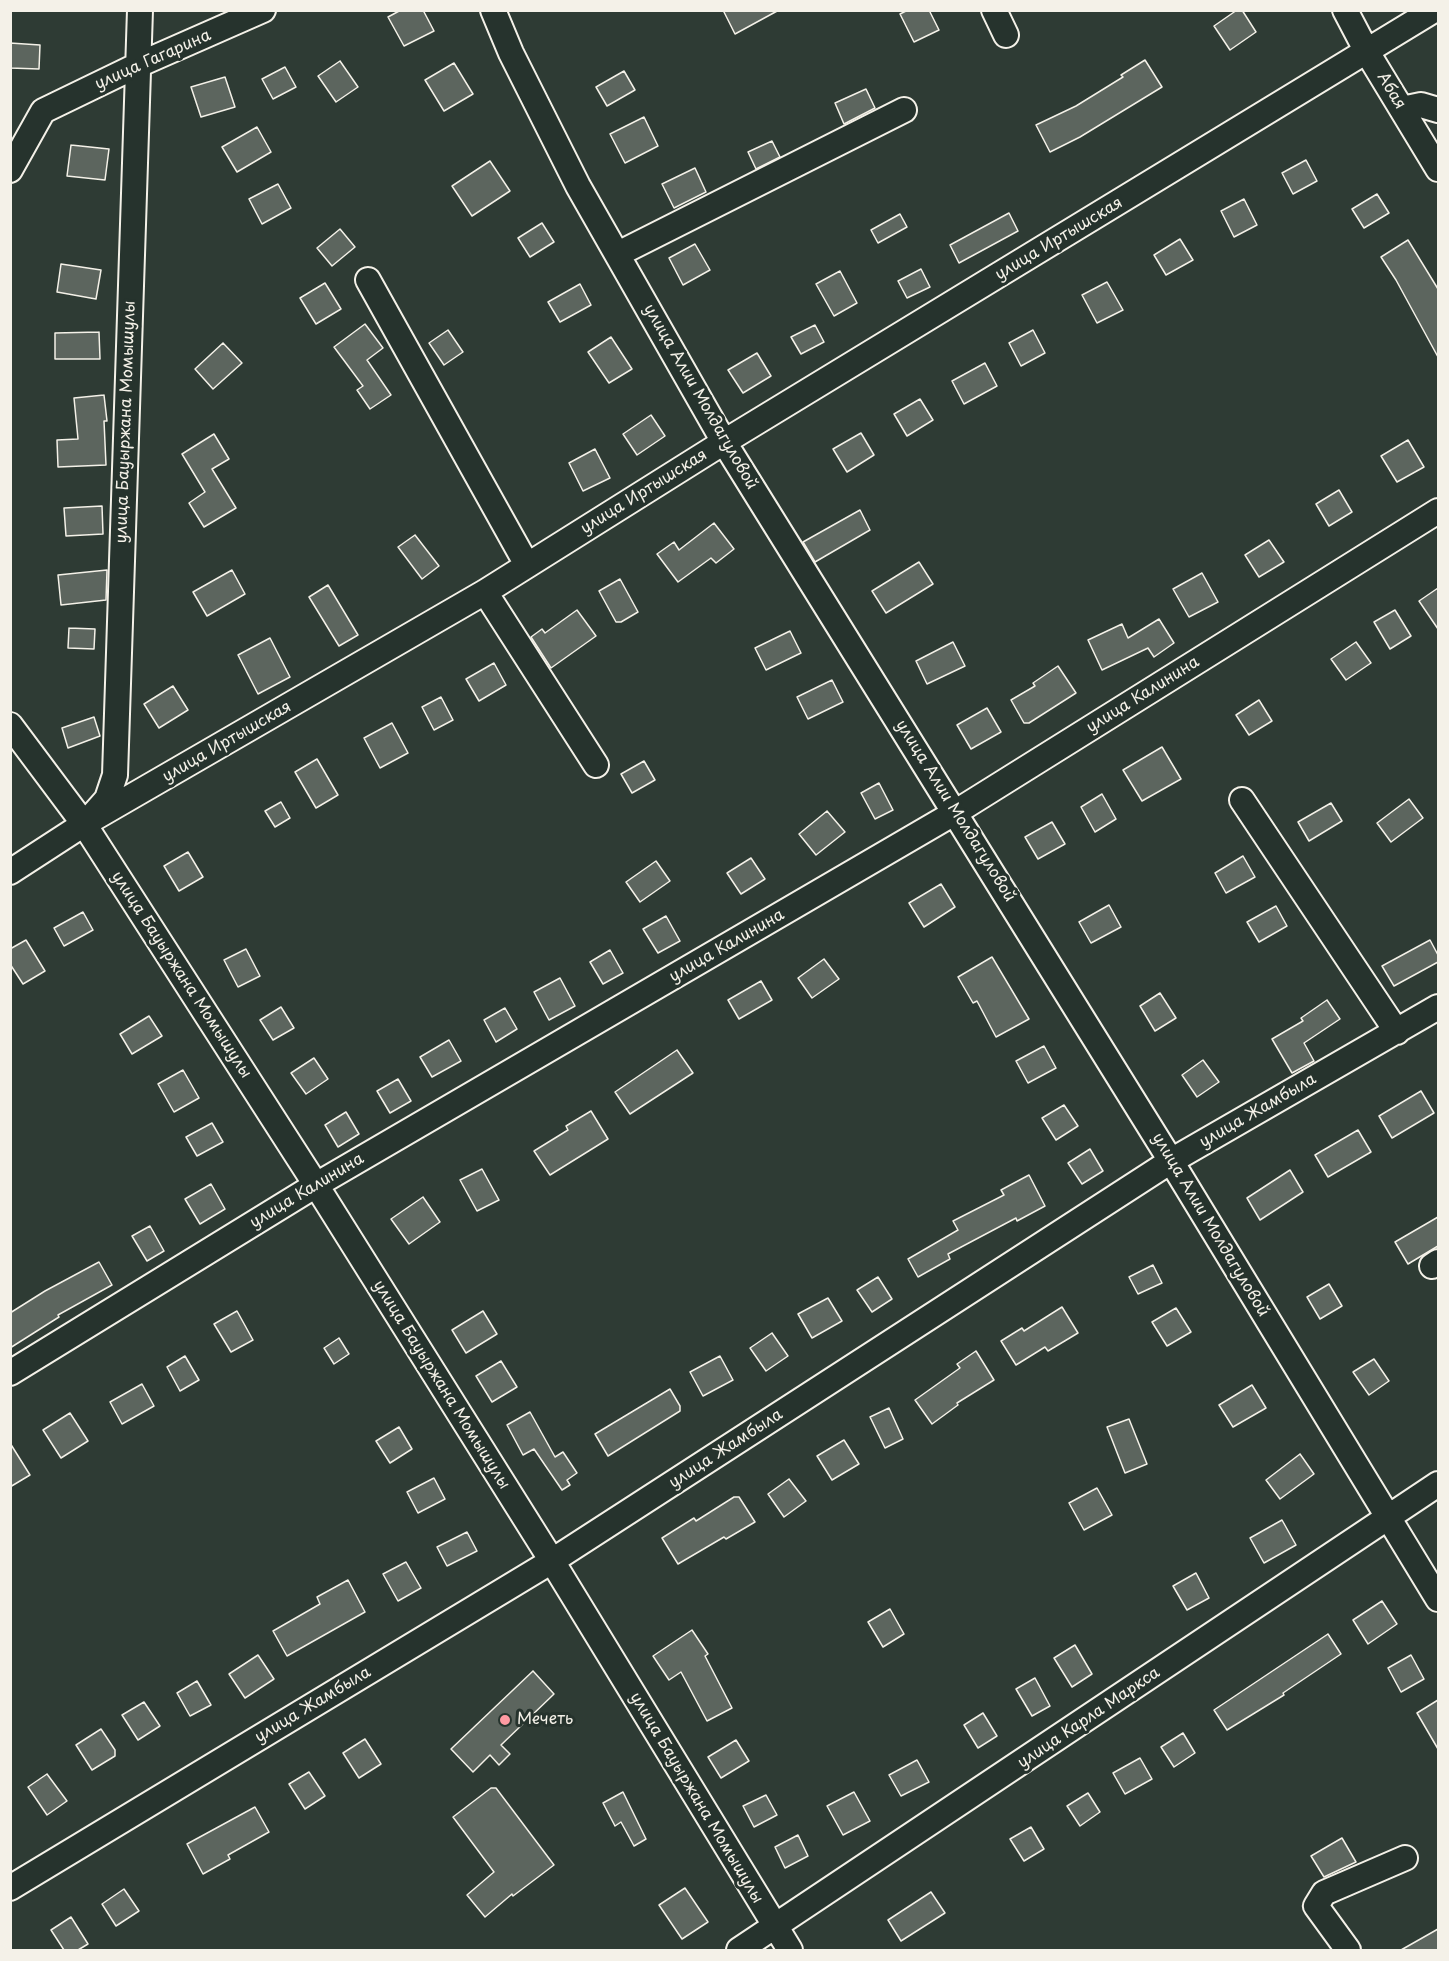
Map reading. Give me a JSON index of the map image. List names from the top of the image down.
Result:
{
  "streets": {
    "street": [
      "улица Гагарина",
      "Абая",
      "улица Иртышская",
      "улица Алии Молдагуловой",
      "улица Бауыржана Момышулы",
      "улица Калинина",
      "улица Жамбыла",
      "улица Карла Маркса"
    ]
  },
  "crossings": [
    ["улица Гагарина", "улица Бауыржана Момышулы"],
    ["Абая", "улица Иртышская"],
    ["улица Иртышская", "улица Алии Молдагуловой"],
    ["улица Иртышская", "улица Бауыржана Момышулы"],
    ["улица Алии Молдагуловой", "улица Калинина"],
    ["улица Алии Молдагуловой", "улица Жамбыла"],
    ["улица Алии Молдагуловой", "улица Карла Маркса"],
    ["улица Бауыржана Момышулы", "улица Калинина"],
    ["улица Бауыржана Момышулы", "улица Жамбыла"],
    ["улица Бауыржана Момышулы", "улица Карла Маркса"]
  ],
  "places": ["Мечеть"]
}
